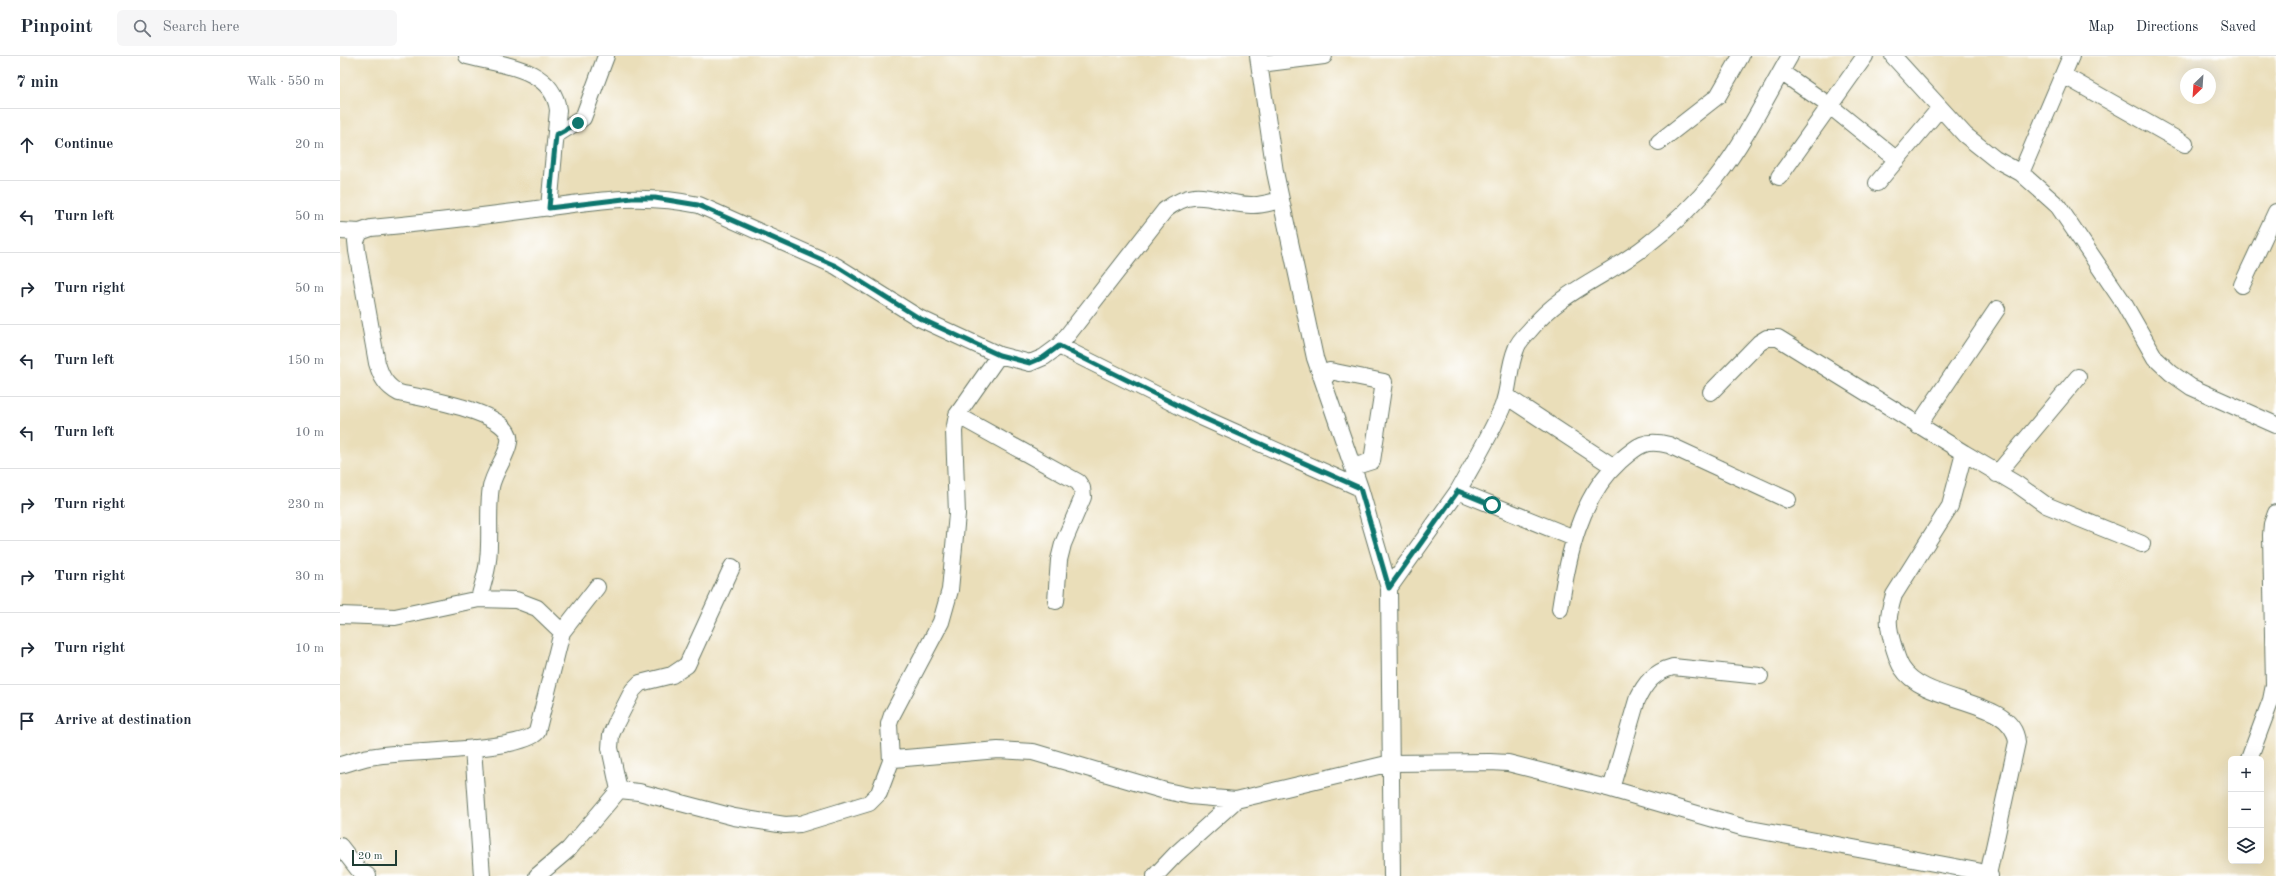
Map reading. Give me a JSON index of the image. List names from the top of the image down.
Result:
{
  "scale_bar": "20 m",
  "north": "bottom left",
  "page": {
    "header": "Pinpoint",
    "search": "Search here",
    "nav": ["Map", "Directions", "Saved"],
    "heading": ["7 min", "Walk · 550 m"],
    "list": [
      ["Continue", "20 m"],
      ["Turn left", "50 m"],
      ["Turn right", "50 m"],
      ["Turn left", "150 m"],
      ["Turn left", "10 m"],
      ["Turn right", "230 m"],
      ["Turn right", "30 m"],
      ["Turn right", "10 m"],
      "Arrive at destination"
    ],
    "map_buttons": ["+", "−"],
    "scale": "20 m"
  }
}
